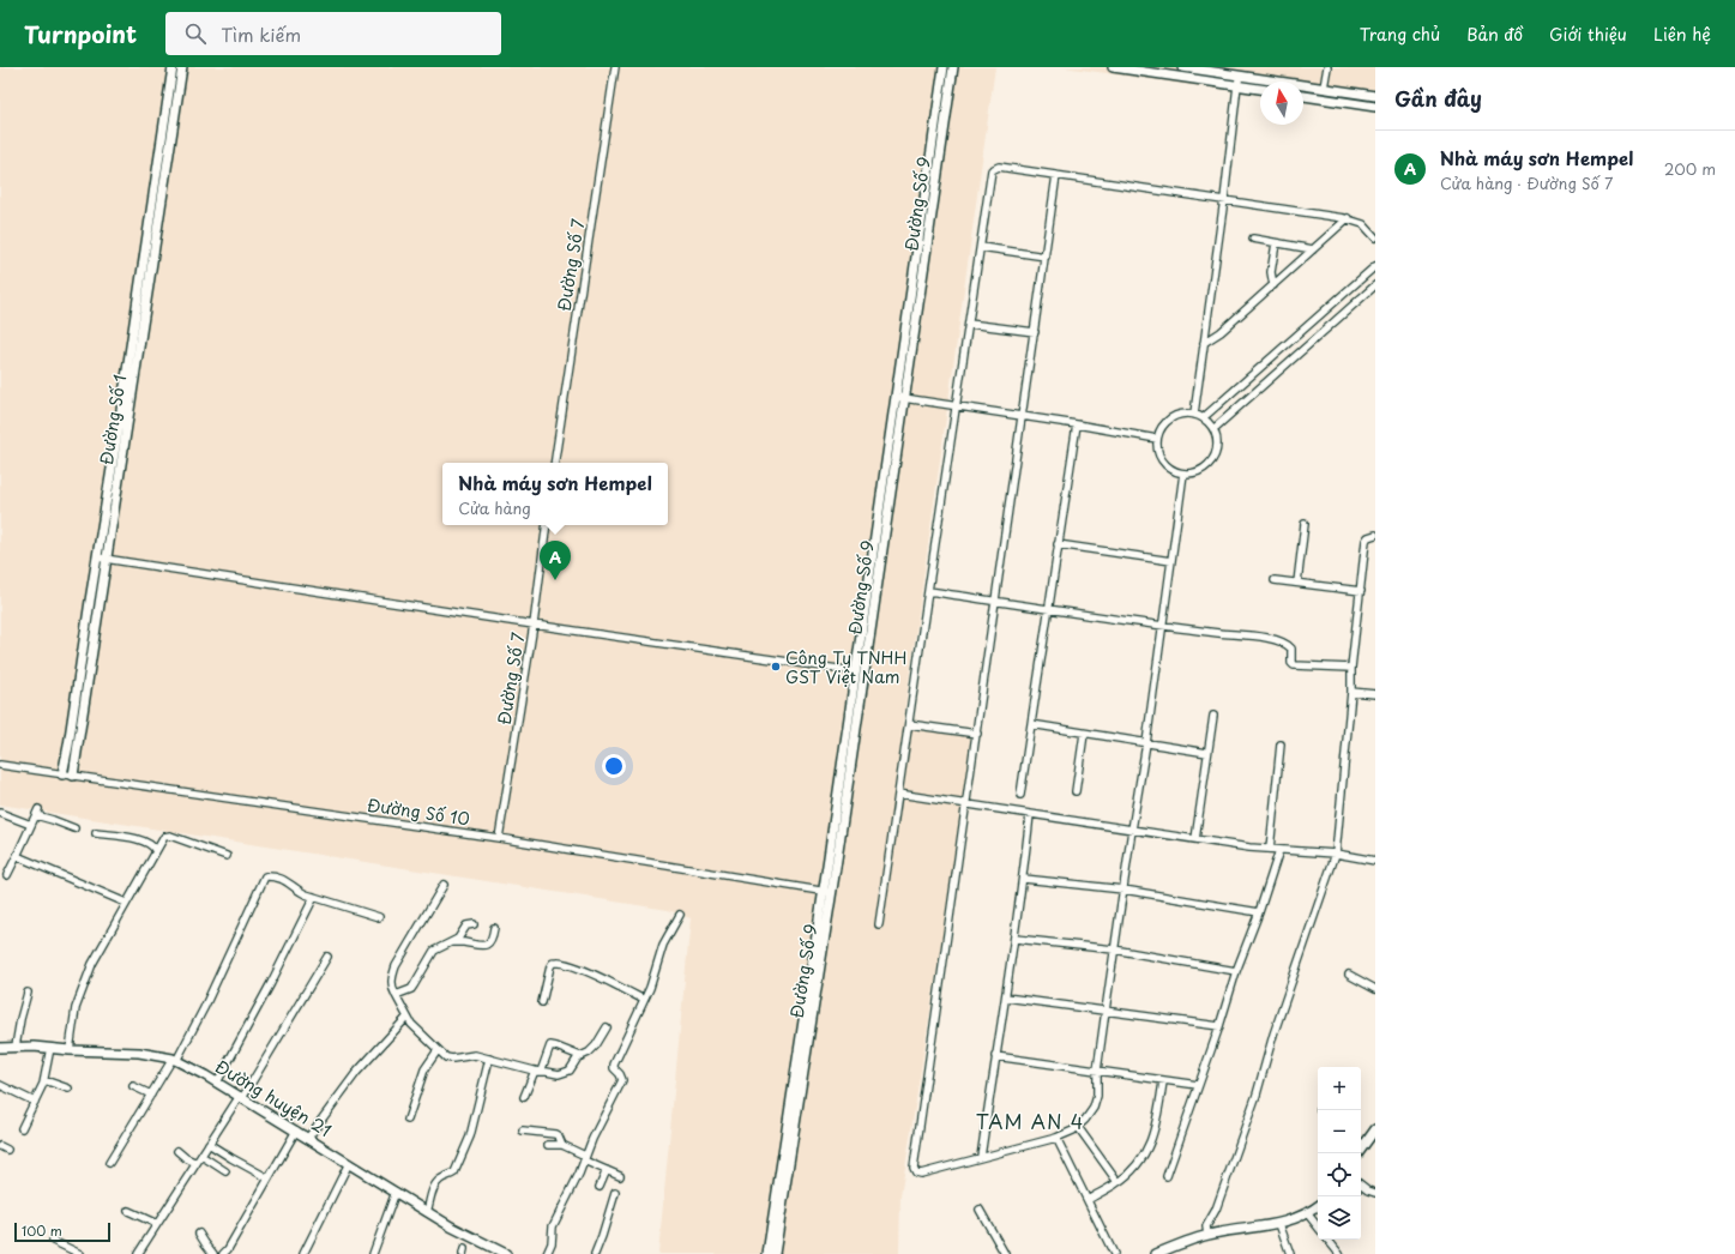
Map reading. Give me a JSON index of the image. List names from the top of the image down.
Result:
{
  "streets": {
    "street": [
      "Đường Số 9",
      "Đường Số 7",
      "Đường Số 1",
      "Đường Số 10",
      "Đường huyện 21"
    ]
  },
  "crossings": [
    ["Đường Số 9", "Đường Số 10"],
    ["Đường Số 7", "Đường Số 10"],
    ["Đường Số 1", "Đường Số 10"]
  ],
  "districts": ["TAM AN 4"],
  "places": ["Công Ty TNHH GST Việt Nam"],
  "scale_bar": "100 m",
  "north": "top",
  "page": {
    "header": "Turnpoint",
    "search": "Tìm kiếm",
    "nav": [
      "Trang chủ",
      "Bản đồ",
      "Giới thiệu",
      "Liên hệ"
    ],
    "heading": "Gần đây",
    "list": [
      {
        "mark": "A",
        "name": "Nhà máy sơn Hempel",
        "note": "Cửa hàng · Đường Số 7",
        "value": "200 m"
      }
    ],
    "popup": ["Nhà máy sơn Hempel", "Cửa hàng"],
    "pins": "A",
    "map_buttons": ["+", "−"],
    "scale": "100 m"
  }
}
